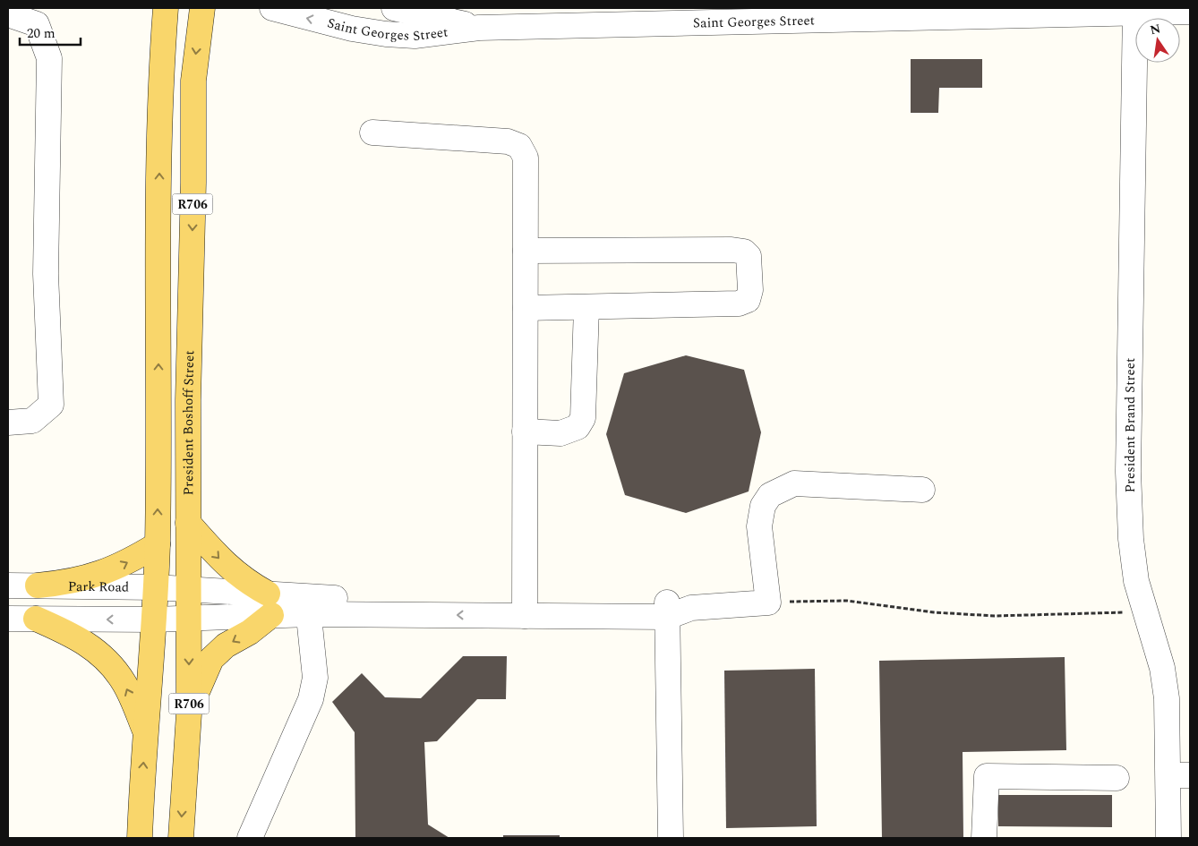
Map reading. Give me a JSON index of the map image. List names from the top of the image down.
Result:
{
  "streets": {
    "main road": ["R706", "President Boshoff Street"],
    "street": ["Saint Georges Street", "President Brand Street", "Park Road"]
  },
  "crossings": [
    ["Saint Georges Street", "President Brand Street"],
    ["R706", "Park Road"],
    ["President Boshoff Street", "Park Road"]
  ],
  "scale_bar": "20 m",
  "north": "top"
}
